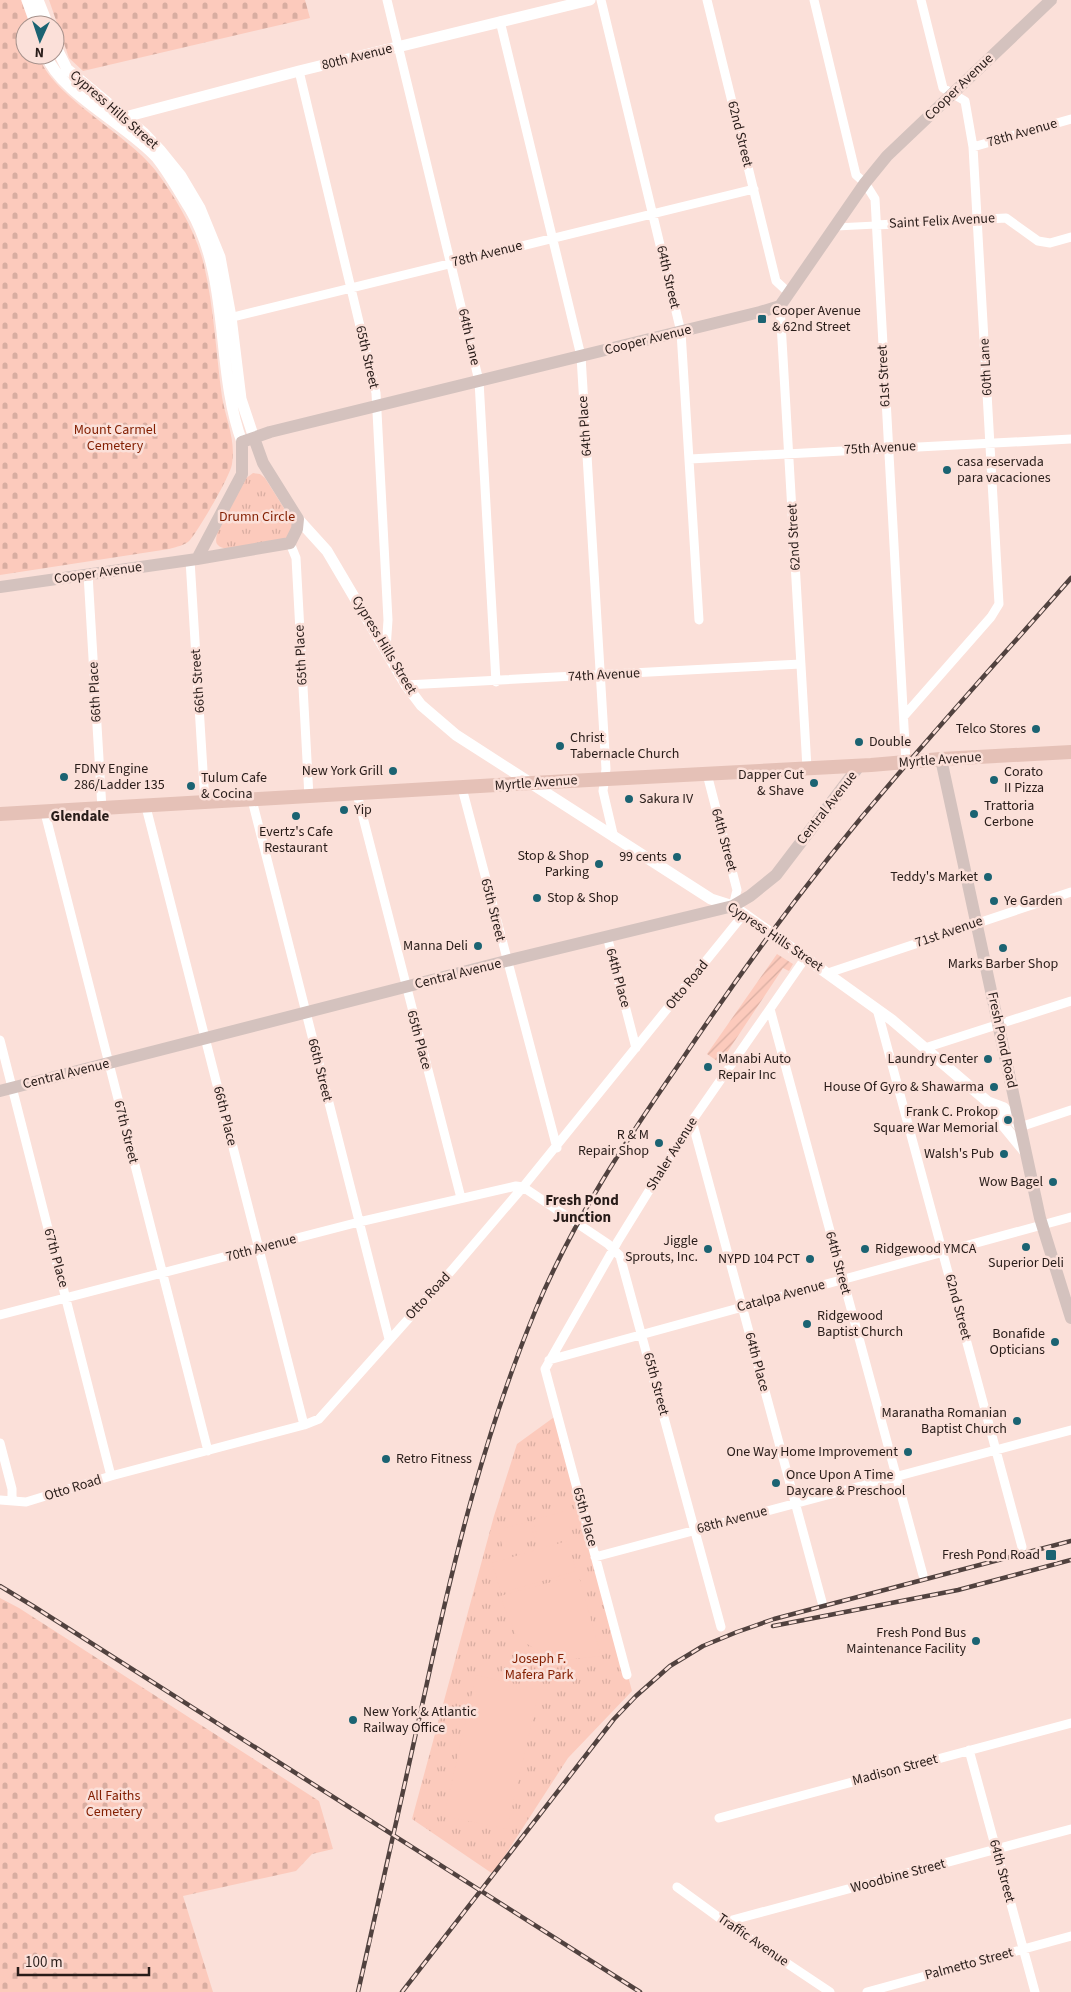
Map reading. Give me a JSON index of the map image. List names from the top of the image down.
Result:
{
  "streets": {
    "main road": [
      "Cooper Avenue",
      "Cypress Hills Street",
      "Myrtle Avenue",
      "Central Avenue",
      "Fresh Pond Road"
    ],
    "street": [
      "80th Avenue",
      "78th Avenue",
      "62nd Street",
      "Saint Felix Avenue",
      "64th Street",
      "64th Lane",
      "65th Street",
      "60th Lane",
      "61st Street",
      "64th Place",
      "75th Avenue",
      "65th Place",
      "74th Avenue",
      "66th Street",
      "66th Place",
      "71st Avenue",
      "Otto Road",
      "67th Street",
      "Shaler Avenue",
      "70th Avenue",
      "67th Place",
      "Catalpa Avenue",
      "68th Avenue",
      "Madison Street",
      "Woodbine Street",
      "Traffic Avenue",
      "Palmetto Street"
    ]
  },
  "crossings": [
    ["80th Avenue", "Cypress Hills Street"],
    ["80th Avenue", "64th Lane"],
    ["80th Avenue", "65th Street"],
    ["80th Avenue", "64th Place"],
    ["Cooper Avenue", "Cypress Hills Street"],
    ["Cooper Avenue", "62nd Street"],
    ["Cooper Avenue", "Saint Felix Avenue"],
    ["Cooper Avenue", "64th Street"],
    ["Cooper Avenue", "64th Lane"],
    ["Cooper Avenue", "65th Street"],
    ["Cooper Avenue", "60th Lane"],
    ["Cooper Avenue", "61st Street"],
    ["Cooper Avenue", "64th Place"],
    ["Cooper Avenue", "65th Place"],
    ["Cooper Avenue", "66th Street"],
    ["Cooper Avenue", "66th Place"],
    ["Cypress Hills Street", "78th Avenue"],
    ["Cypress Hills Street", "62nd Street"],
    ["Cypress Hills Street", "64th Street"],
    ["Cypress Hills Street", "65th Street"],
    ["Cypress Hills Street", "64th Place"],
    ["Cypress Hills Street", "74th Avenue"],
    ["Cypress Hills Street", "Myrtle Avenue"],
    ["Cypress Hills Street", "Central Avenue"],
    ["Cypress Hills Street", "71st Avenue"],
    ["Cypress Hills Street", "Otto Road"],
    ["Cypress Hills Street", "Fresh Pond Road"],
    ["Cypress Hills Street", "Shaler Avenue"],
    ["78th Avenue", "62nd Street"],
    ["78th Avenue", "64th Street"],
    ["78th Avenue", "64th Lane"],
    ["78th Avenue", "65th Street"],
    ["78th Avenue", "60th Lane"],
    ["78th Avenue", "64th Place"],
    ["62nd Street", "75th Avenue"],
    ["62nd Street", "74th Avenue"],
    ["62nd Street", "Myrtle Avenue"],
    ["62nd Street", "Catalpa Avenue"],
    ["62nd Street", "68th Avenue"],
    ["Saint Felix Avenue", "60th Lane"],
    ["Saint Felix Avenue", "61st Street"],
    ["64th Street", "75th Avenue"],
    ["64th Street", "Myrtle Avenue"],
    ["64th Street", "Central Avenue"],
    ["64th Street", "Shaler Avenue"],
    ["64th Street", "Catalpa Avenue"],
    ["64th Street", "68th Avenue"],
    ["64th Street", "Madison Street"],
    ["64th Street", "Woodbine Street"],
    ["64th Street", "Palmetto Street"],
    ["64th Lane", "74th Avenue"],
    ["65th Street", "Myrtle Avenue"],
    ["65th Street", "Central Avenue"],
    ["65th Street", "Otto Road"],
    ["65th Street", "Shaler Avenue"],
    ["65th Street", "70th Avenue"],
    ["65th Street", "Catalpa Avenue"],
    ["65th Street", "68th Avenue"],
    ["60th Lane", "61st Street"],
    ["60th Lane", "75th Avenue"],
    ["61st Street", "75th Avenue"],
    ["61st Street", "Myrtle Avenue"],
    ["64th Place", "74th Avenue"],
    ["64th Place", "Myrtle Avenue"],
    ["64th Place", "Central Avenue"],
    ["64th Place", "Otto Road"],
    ["64th Place", "Shaler Avenue"],
    ["64th Place", "Catalpa Avenue"],
    ["64th Place", "68th Avenue"],
    ["65th Place", "Myrtle Avenue"],
    ["65th Place", "Central Avenue"],
    ["65th Place", "Shaler Avenue"],
    ["65th Place", "70th Avenue"],
    ["65th Place", "Catalpa Avenue"],
    ["65th Place", "68th Avenue"],
    ["66th Street", "Myrtle Avenue"],
    ["66th Street", "Central Avenue"],
    ["66th Street", "Otto Road"],
    ["66th Street", "70th Avenue"],
    ["66th Place", "Myrtle Avenue"],
    ["66th Place", "Central Avenue"],
    ["66th Place", "Otto Road"],
    ["66th Place", "70th Avenue"],
    ["Myrtle Avenue", "Central Avenue"],
    ["Myrtle Avenue", "Fresh Pond Road"],
    ["Myrtle Avenue", "67th Street"],
    ["Central Avenue", "67th Street"],
    ["Central Avenue", "67th Place"],
    ["71st Avenue", "Fresh Pond Road"],
    ["Otto Road", "67th Street"],
    ["Otto Road", "70th Avenue"],
    ["Otto Road", "67th Place"],
    ["Fresh Pond Road", "Catalpa Avenue"],
    ["67th Street", "70th Avenue"],
    ["Shaler Avenue", "Catalpa Avenue"],
    ["70th Avenue", "67th Place"],
    ["Woodbine Street", "Traffic Avenue"]
  ],
  "districts": ["Glendale", "Fresh Pond Junction"],
  "parks": [
    "Mount Carmel Cemetery",
    "Drumn Circle",
    "Joseph F. Mafera Park",
    "All Faiths Cemetery"
  ],
  "places": {
    "transit": ["Cooper Avenue & 62nd Street", "Fresh Pond Road"],
    "other": [
      "casa reservada para vacaciones",
      "Telco Stores",
      "Double",
      "Christ Tabernacle Church",
      "New York Grill",
      "FDNY Engine 286/Ladder 135",
      "Corato II Pizza",
      "Dapper Cut & Shave",
      "Tulum Cafe & Cocina",
      "Sakura IV",
      "Yip",
      "Trattoria Cerbone",
      "Evertz's Cafe Restaurant",
      "99 cents",
      "Stop & Shop Parking",
      "Teddy's Market",
      "Stop & Shop",
      "Ye Garden",
      "Manna Deli",
      "Marks Barber Shop",
      "Laundry Center",
      "Manabi Auto Repair Inc",
      "House Of Gyro & Shawarma",
      "Frank C. Prokop Square War Memorial",
      "R & M Repair Shop",
      "Walsh's Pub",
      "Wow Bagel",
      "Superior Deli",
      "Jiggle Sprouts, Inc.",
      "Ridgewood YMCA",
      "NYPD 104 PCT",
      "Ridgewood Baptist Church",
      "Bonafide Opticians",
      "Maranatha Romanian Baptist Church",
      "One Way Home Improvement",
      "Retro Fitness",
      "Once Upon A Time Daycare & Preschool",
      "Fresh Pond Bus Maintenance Facility",
      "New York & Atlantic Railway Office"
    ]
  },
  "scale_bar": "100 m",
  "north": "bottom"
}
